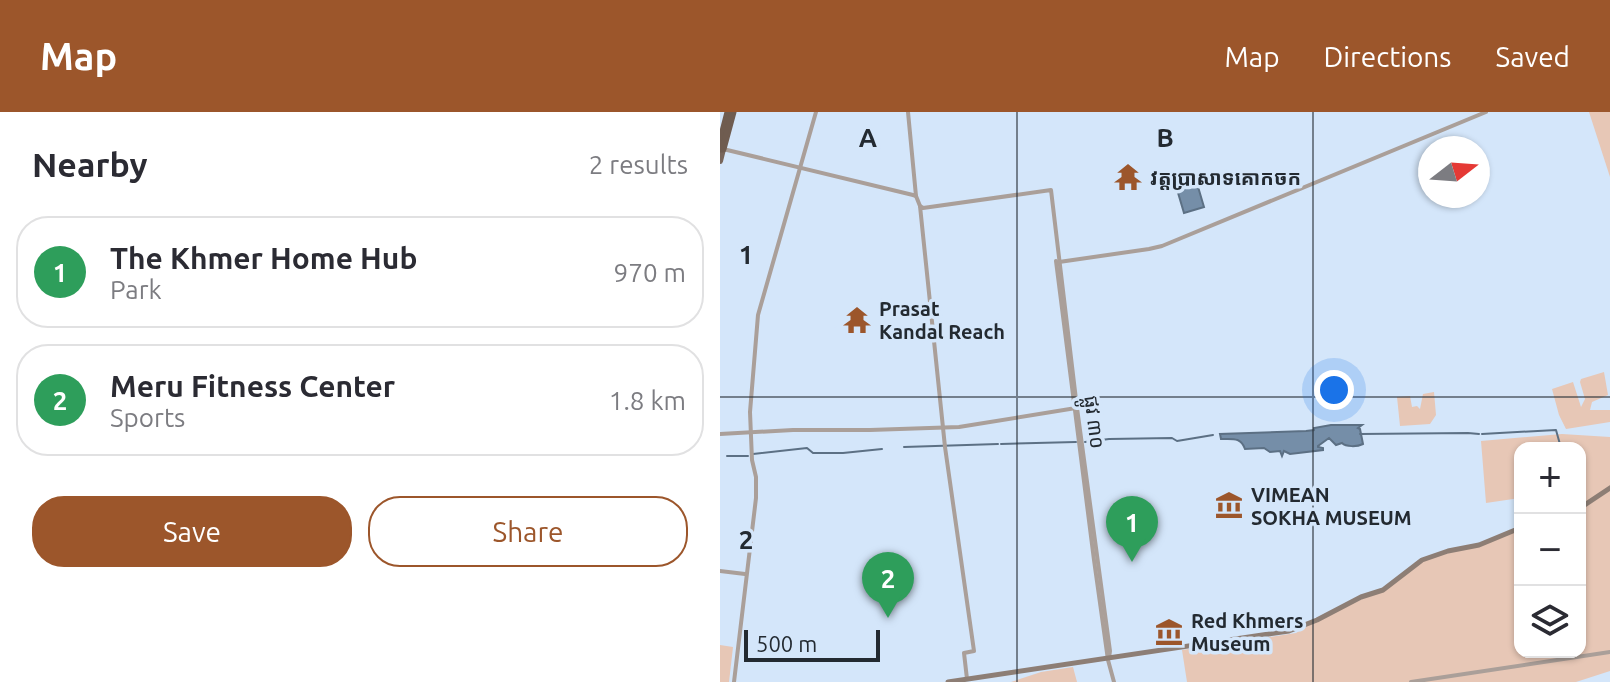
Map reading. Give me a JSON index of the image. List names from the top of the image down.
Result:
{
  "streets": {
    "street": ["ផ្លូវ ៣០"]
  },
  "places": {
    "temple": ["វត្តប្រាសាទគោកចក", "Prasat Kandal Reach"],
    "museum": ["VIMEAN SOKHA MUSEUM", "Red Khmers Museum"]
  },
  "scale_bar": "500 m",
  "north": "right",
  "page": {
    "header": "Map",
    "nav": ["Map", "Directions", "Saved"],
    "heading": ["Nearby", "2 results"],
    "list": [
      {
        "mark": "1",
        "name": "The Khmer Home Hub",
        "note": "Park",
        "value": "970 m"
      },
      {
        "mark": "2",
        "name": "Meru Fitness Center",
        "note": "Sports",
        "value": "1.8 km"
      }
    ],
    "map_buttons": ["+", "−"],
    "buttons": ["Save", "Share"],
    "pins": ["1", "2"],
    "scale": "500 m"
  },
  "grid": {
    "columns": ["A", "B"],
    "rows": ["1", "2"]
  }
}
